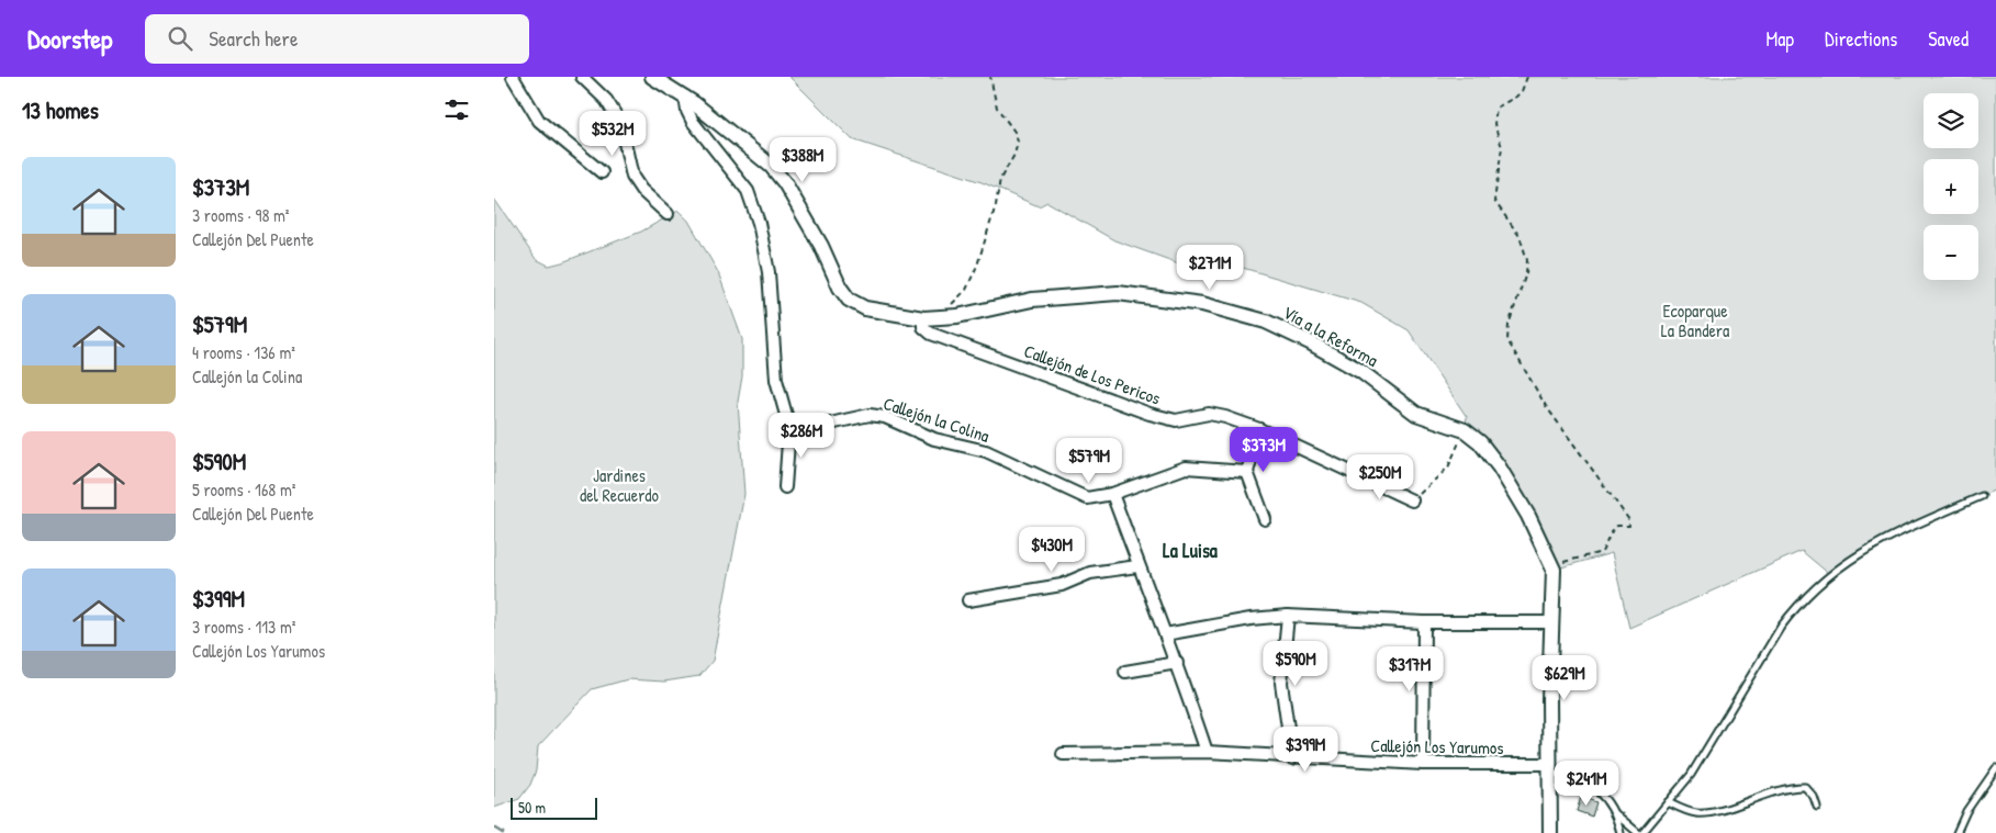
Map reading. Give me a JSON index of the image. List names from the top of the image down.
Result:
{
  "streets": {
    "street": [
      "Vía a la Reforma",
      "Callejón de Los Pericos",
      "Callejón la Colina",
      "Callejón Los Yarumos"
    ]
  },
  "crossings": [
    ["Vía a la Reforma", "Callejón de Los Pericos"],
    ["Vía a la Reforma", "Callejón Los Yarumos"]
  ],
  "districts": ["La Luisa"],
  "parks": ["Ecoparque La Bandera", "Jardines del Recuerdo"],
  "scale_bar": "50 m",
  "page": {
    "header": "Doorstep",
    "search": "Search here",
    "nav": ["Map", "Directions", "Saved"],
    "heading": "13 homes",
    "map_buttons": ["+", "−"],
    "price": [
      "$532M",
      "$388M",
      "$271M",
      "$286M",
      "$373M",
      "$579M",
      "$250M",
      "$430M",
      "$590M",
      "$317M",
      "$629M",
      "$399M",
      "$241M"
    ],
    "list": [
      {
        "name": "$373M",
        "note": "3 rooms · 98 m² · Callejón Del Puente"
      },
      {
        "name": "$579M",
        "note": "4 rooms · 136 m² · Callejón la Colina"
      },
      {
        "name": "$590M",
        "note": "5 rooms · 168 m² · Callejón Del Puente"
      },
      {
        "name": "$399M",
        "note": "3 rooms · 113 m² · Callejón Los Yarumos"
      }
    ],
    "scale": "50 m"
  }
}
